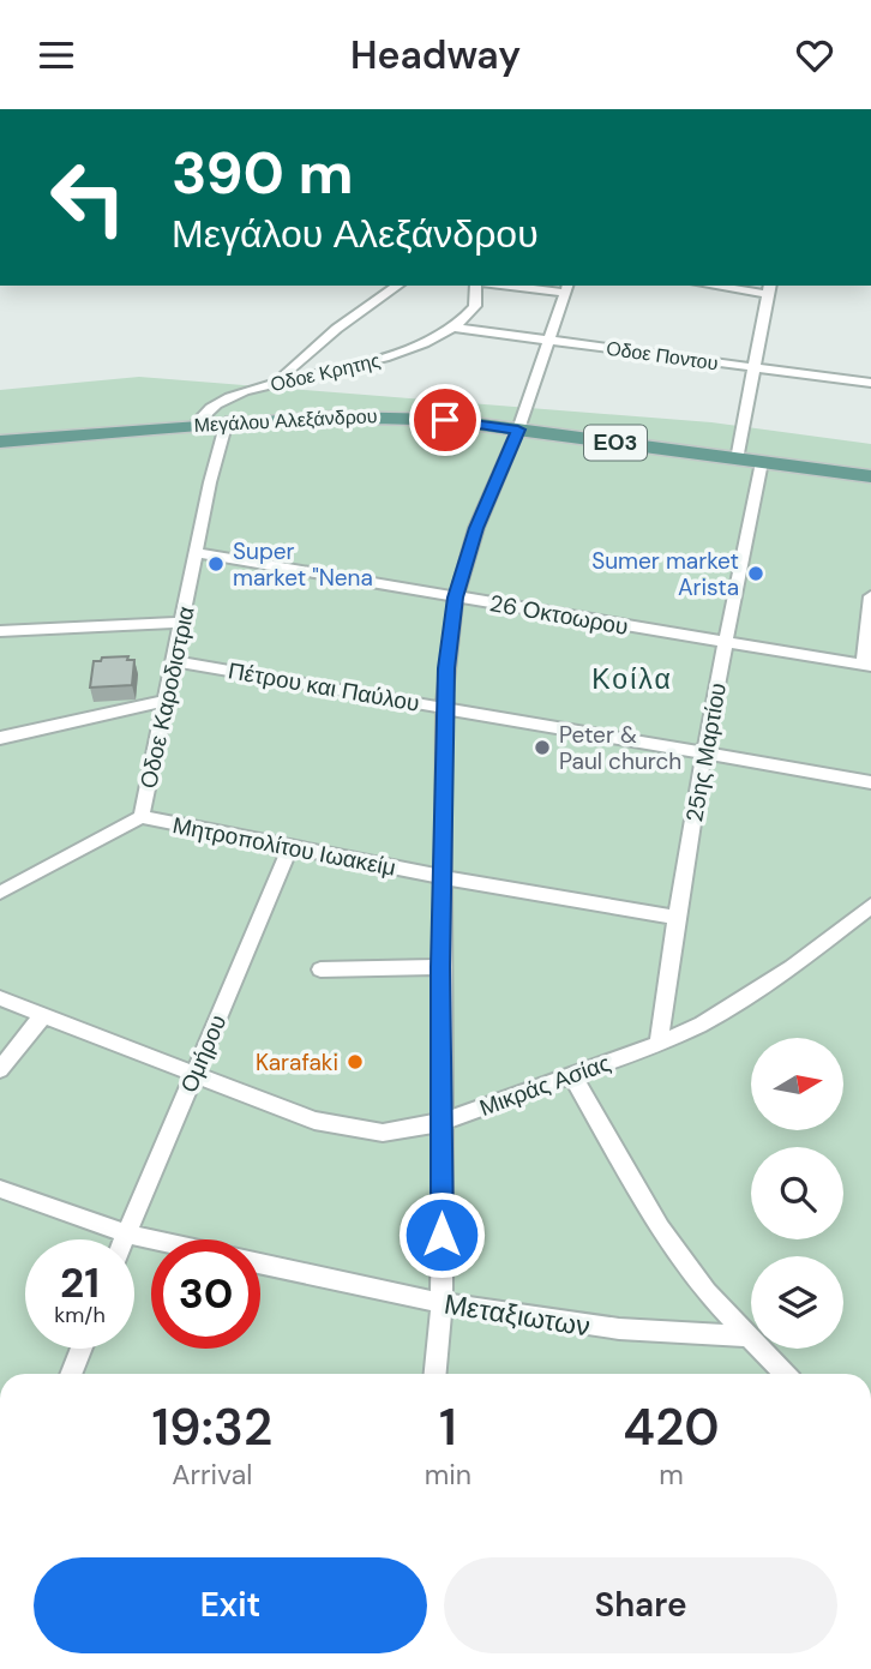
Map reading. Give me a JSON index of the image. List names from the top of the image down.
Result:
{
  "streets": {
    "main road": ["Μεγάλου Αλεξάνδρου", "ΕΟ3"],
    "street": [
      "Oδοε Ποντου",
      "Oδοε Κρητης",
      "26 Οκτοωρου",
      "Πέτρου και Παύλου",
      "Oδοε Καροδιστρια",
      "25ης Μαρτίου",
      "Μητροπολίτου Ιωακείμ",
      "Ομήρου",
      "Μικράς Ασίας",
      "Μεταξιωτων"
    ]
  },
  "crossings": [
    ["Oδοε Ποντου", "Oδοε Κρητης"],
    ["Oδοε Κρητης", "Μεγάλου Αλεξάνδρου"],
    ["Μεγάλου Αλεξάνδρου", "Oδοε Καροδιστρια"],
    ["Μεγάλου Αλεξάνδρου", "25ης Μαρτίου"],
    ["26 Οκτοωρου", "Oδοε Καροδιστρια"],
    ["26 Οκτοωρου", "25ης Μαρτίου"],
    ["Πέτρου και Παύλου", "Oδοε Καροδιστρια"],
    ["Πέτρου και Παύλου", "25ης Μαρτίου"],
    ["Oδοε Καροδιστρια", "Μητροπολίτου Ιωακείμ"],
    ["25ης Μαρτίου", "Μητροπολίτου Ιωακείμ"],
    ["25ης Μαρτίου", "Μικράς Ασίας"],
    ["Μητροπολίτου Ιωακείμ", "Ομήρου"],
    ["Ομήρου", "Μικράς Ασίας"]
  ],
  "districts": ["Κοίλα"],
  "places": [
    "Super market \"Nena",
    "Sumer market Arista",
    "Peter & Paul church",
    "Karafaki"
  ],
  "north": "right",
  "page": {
    "header": "Headway",
    "turn": ["390 m", "Μεγάλου Αλεξάνδρου"],
    "speed": "21 km/h",
    "limit": "30",
    "eta": [
      "19:32",
      "Arrival",
      "1",
      "min",
      "420",
      "m"
    ],
    "buttons": ["Exit", "Share"]
  }
}
